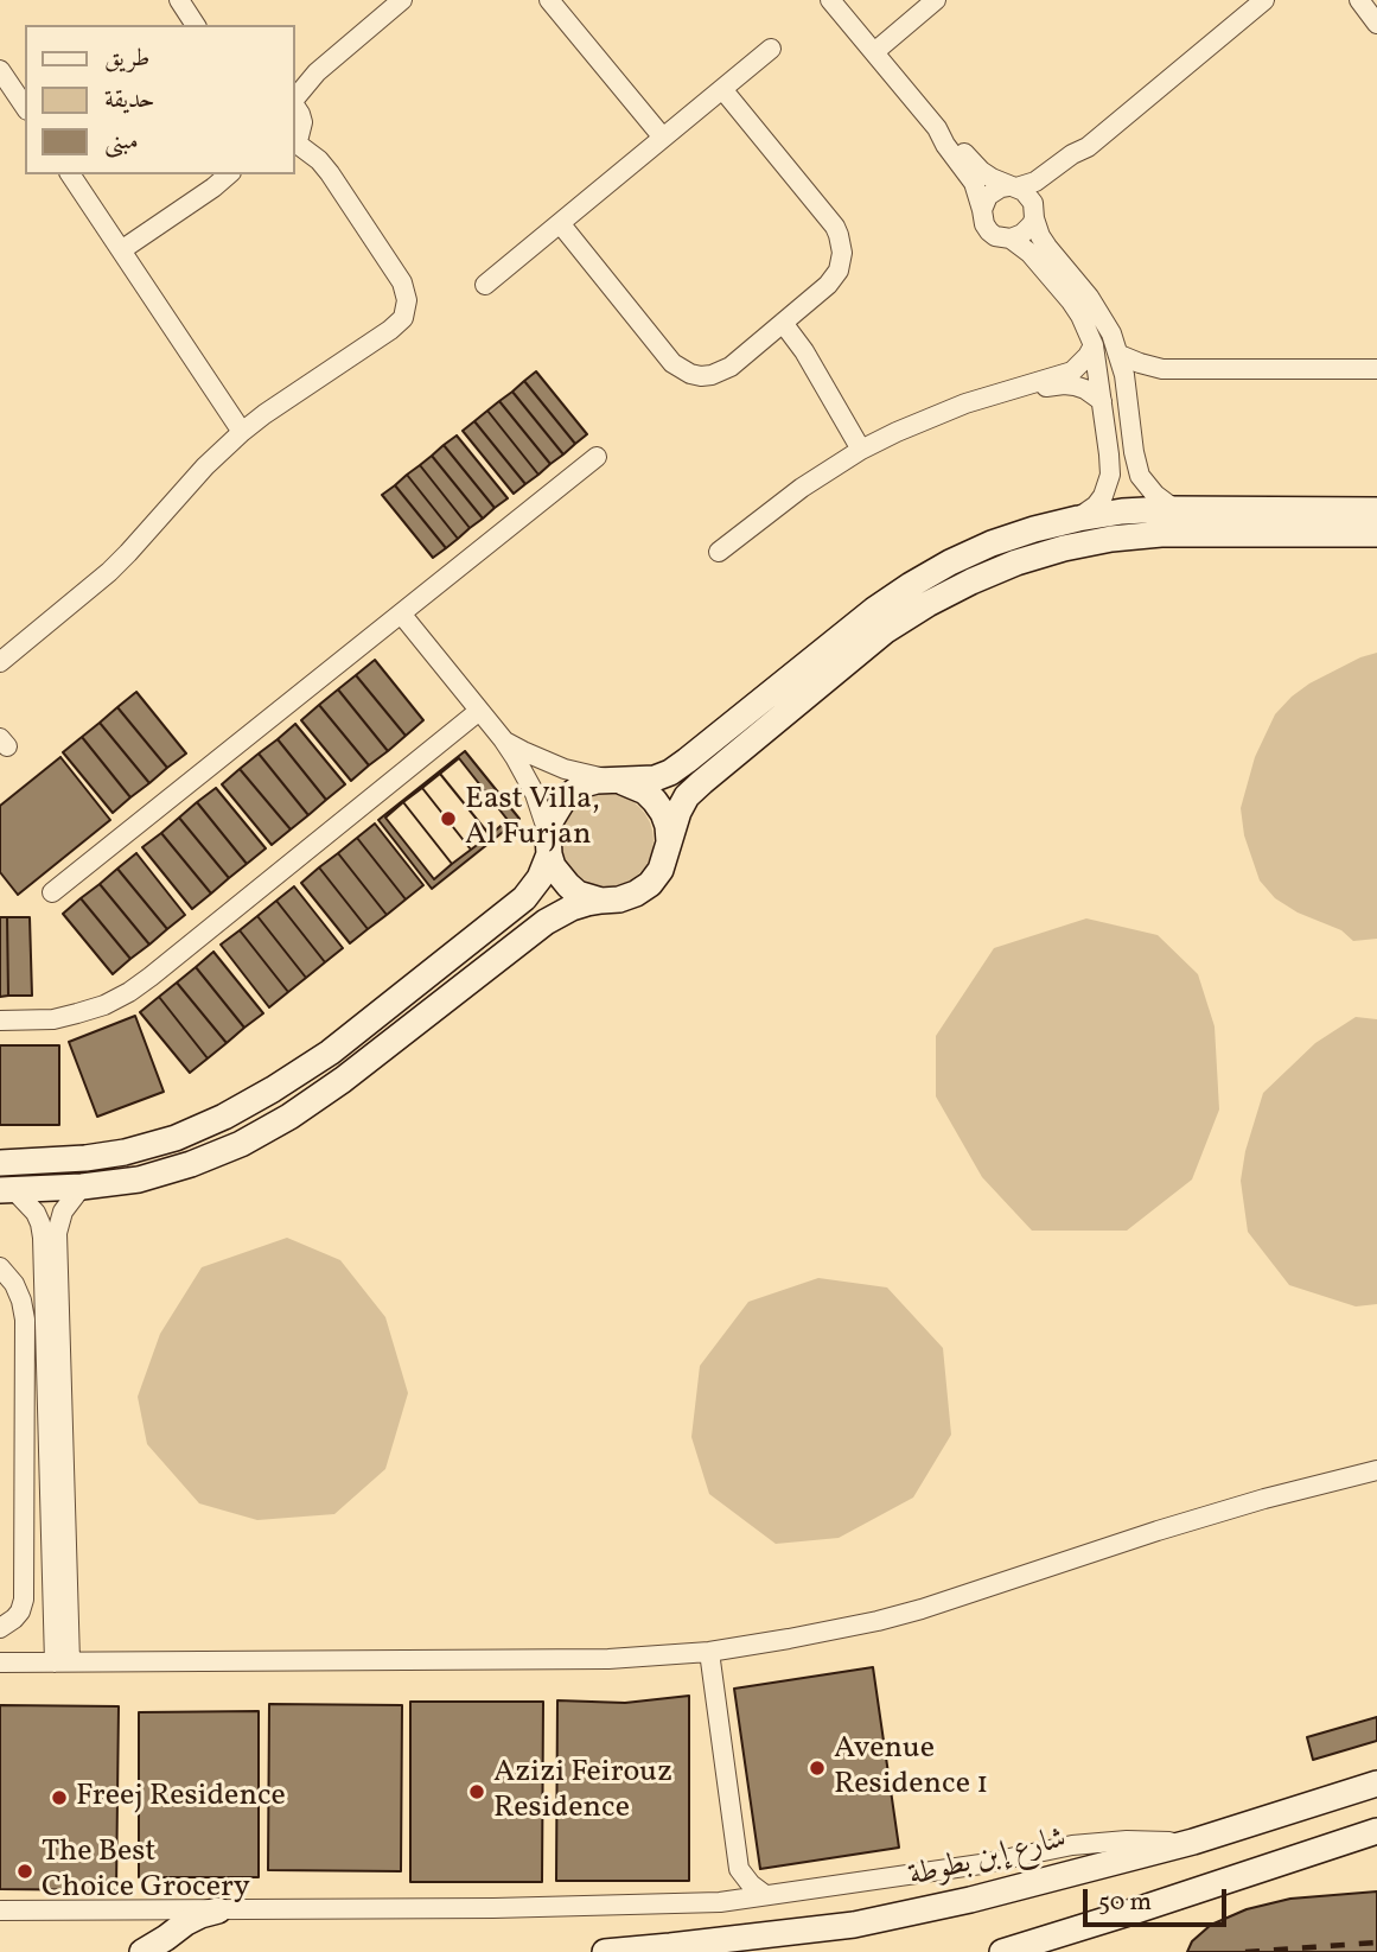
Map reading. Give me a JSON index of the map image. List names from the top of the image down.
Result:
{
  "streets": {
    "street": ["شارع إبن بطوطة"]
  },
  "places": [
    "East Villa, Al Furjan",
    "Avenue Residence 1",
    "Azizi Feirouz Residence",
    "Freej Residence",
    "The Best Choice Grocery"
  ],
  "legend": ["طريق", "حديقة", "مبنى"],
  "scale_bar": "50 m"
}
